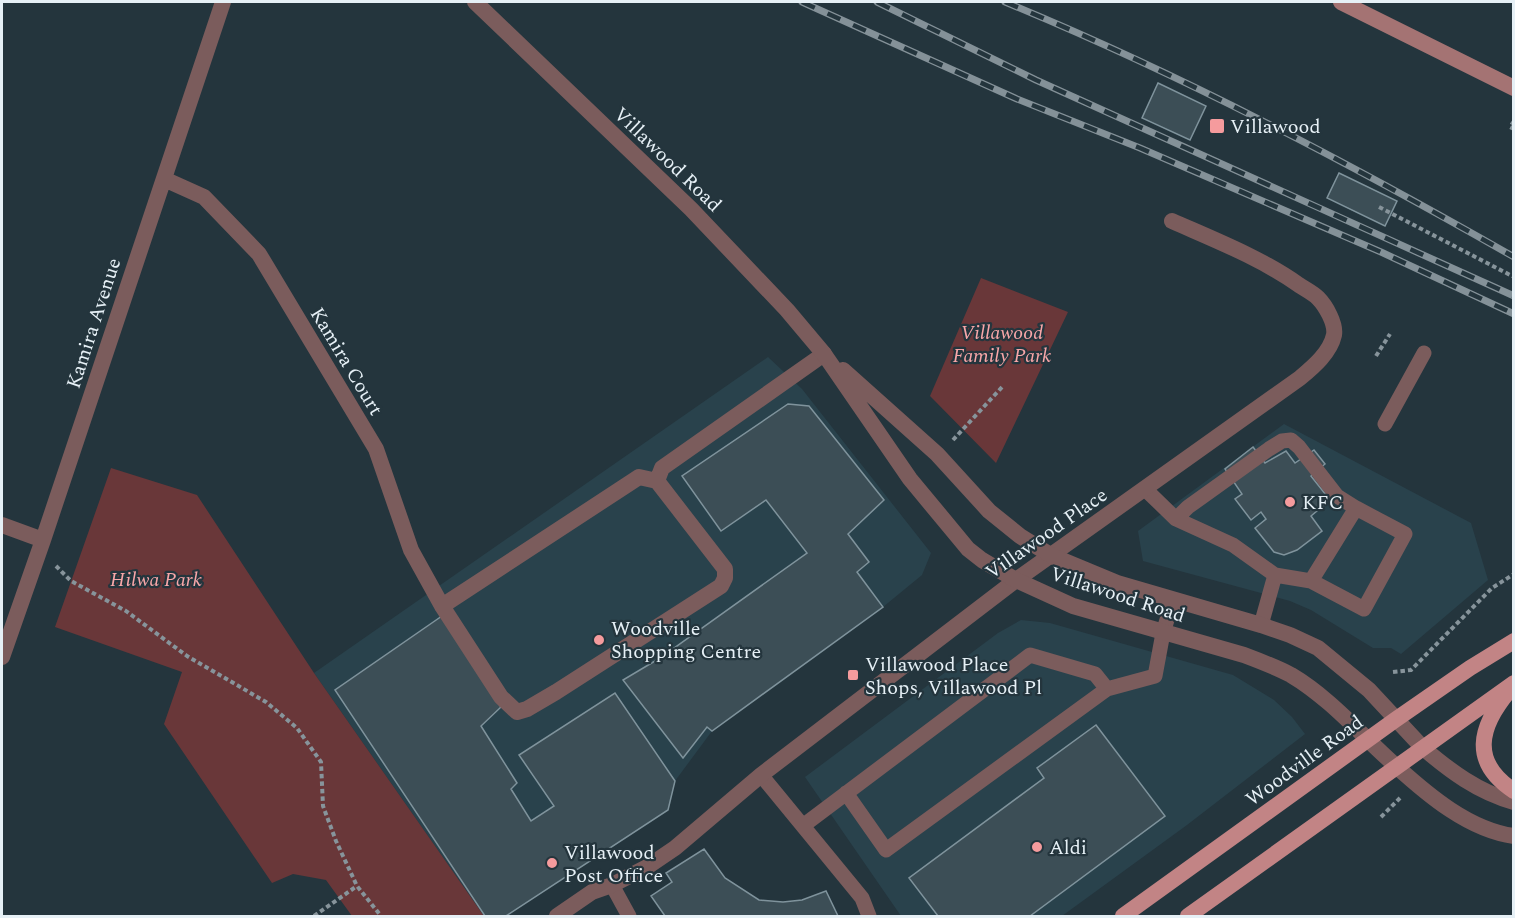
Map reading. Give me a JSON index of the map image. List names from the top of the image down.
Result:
{
  "streets": {
    "main road": ["Woodville Road"],
    "street": [
      "Villawood Road",
      "Kamira Avenue",
      "Kamira Court",
      "Villawood Place"
    ]
  },
  "crossings": [
    ["Villawood Road", "Villawood Place"],
    ["Villawood Road", "Woodville Road"],
    ["Kamira Avenue", "Kamira Court"]
  ],
  "parks": ["Villawood Family Park", "Hilwa Park"],
  "places": {
    "transit": ["Villawood", "Villawood Place Shops, Villawood Pl"],
    "other": [
      "KFC",
      "Woodville Shopping Centre",
      "Aldi",
      "Villawood Post Office"
    ]
  }
}
